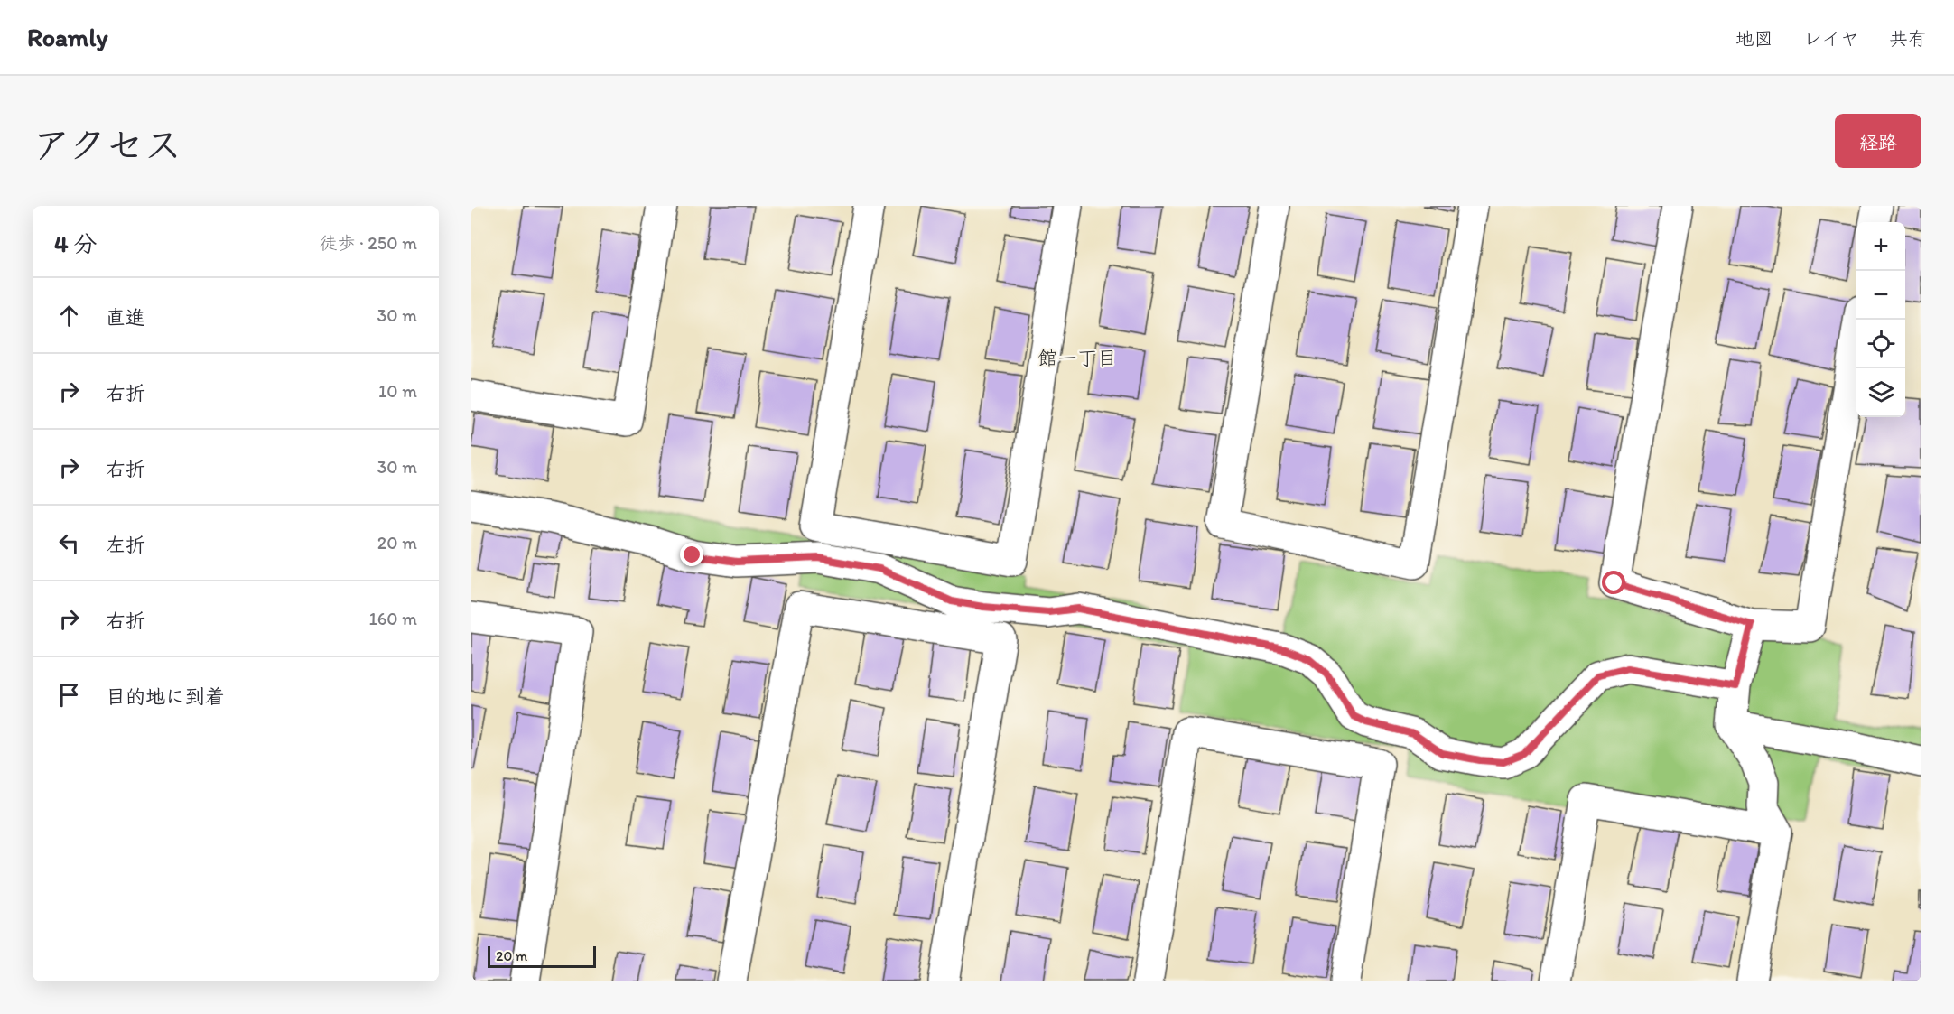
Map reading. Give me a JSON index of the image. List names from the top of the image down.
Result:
{
  "districts": ["館一丁目"],
  "scale_bar": "20 m",
  "page": {
    "header": "Roamly",
    "nav": ["地図", "レイヤ", "共有"],
    "title": "アクセス",
    "buttons": "経路",
    "heading": ["4 分", "徒歩 · 250 m"],
    "map_buttons": ["+", "−"],
    "list": [
      ["直進", "30 m"],
      ["右折", "10 m"],
      ["右折", "30 m"],
      ["左折", "20 m"],
      ["右折", "160 m"],
      "目的地に到着"
    ],
    "scale": "20 m"
  }
}
